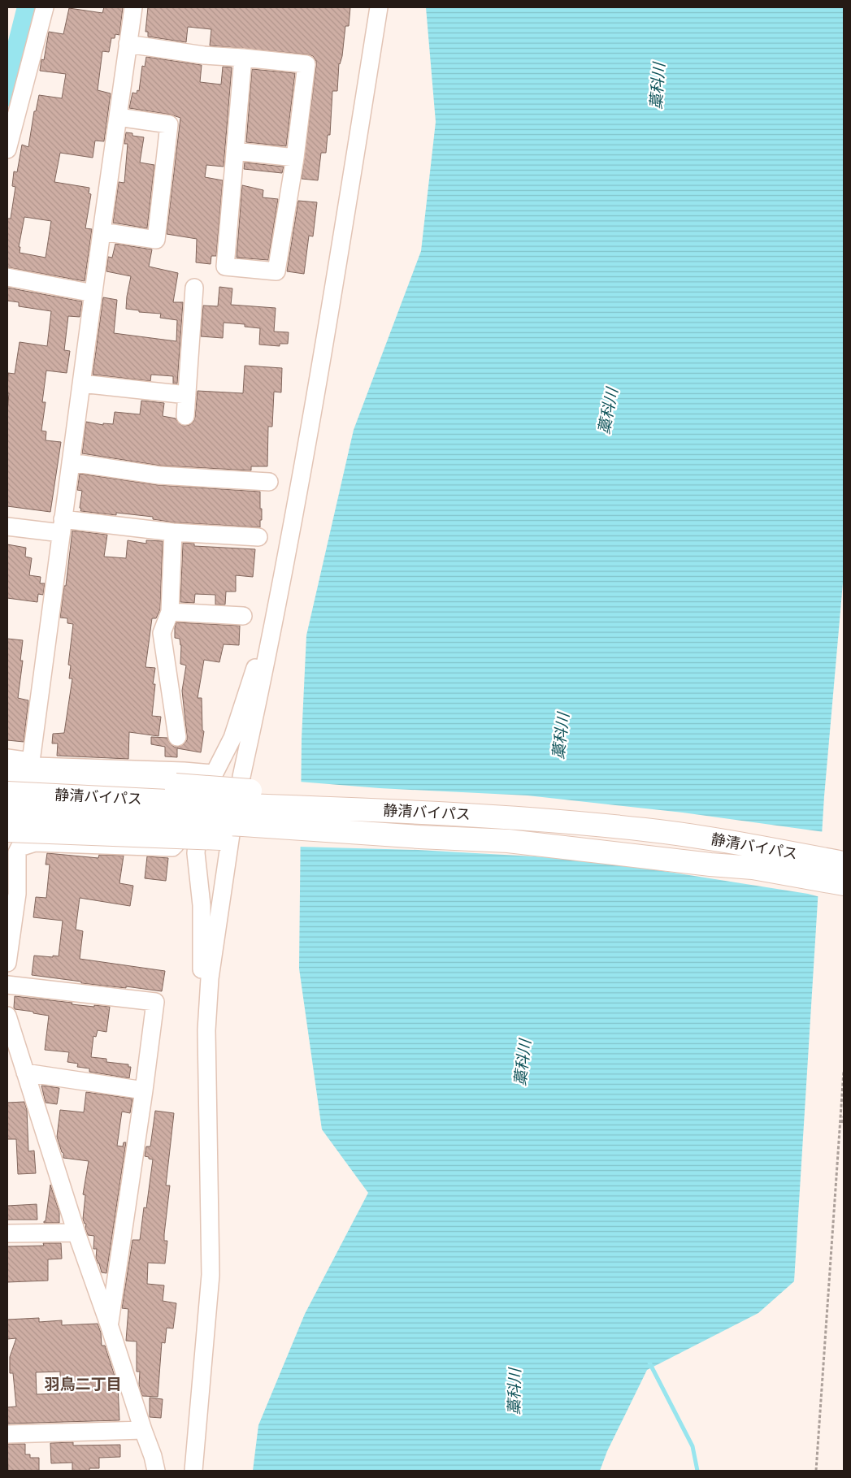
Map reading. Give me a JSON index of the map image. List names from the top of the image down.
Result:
{
  "streets": {
    "highway": ["静清バイパス"]
  },
  "districts": ["羽鳥二丁目"],
  "water": ["藁科川"]
}
